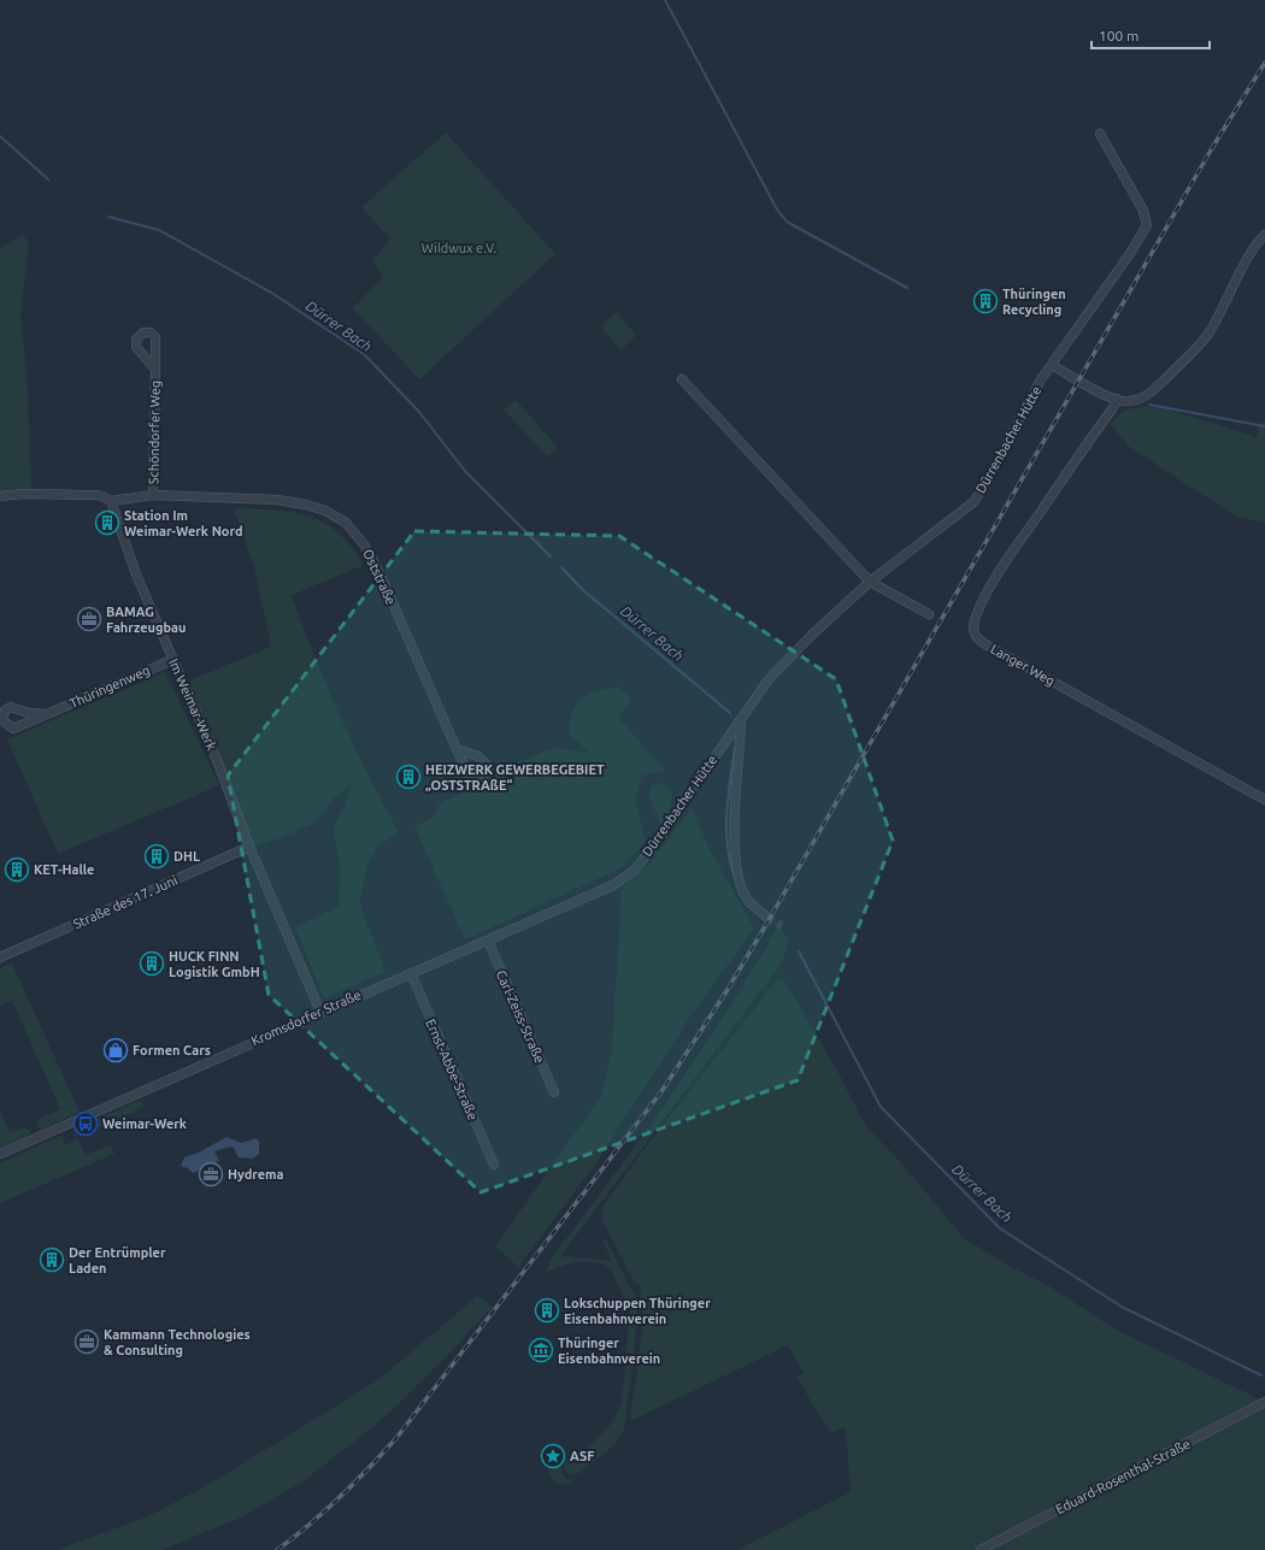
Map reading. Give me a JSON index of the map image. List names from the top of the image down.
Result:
{
  "streets": {
    "street": [
      "Schöndorfer Weg",
      "Dürrenbacher Hütte",
      "Oststraße",
      "Langer Weg",
      "Thüringenweg",
      "Im Weimar-Werk",
      "Straße des 17. Juni",
      "Carl-Zeiss-Straße",
      "Kromsdorfer Straße",
      "Ernst-Abbe-Straße",
      "Eduard-Rosenthal-Straße"
    ]
  },
  "crossings": [
    ["Schöndorfer Weg", "Oststraße"],
    ["Dürrenbacher Hütte", "Kromsdorfer Straße"],
    ["Oststraße", "Im Weimar-Werk"],
    ["Thüringenweg", "Im Weimar-Werk"],
    ["Im Weimar-Werk", "Straße des 17. Juni"],
    ["Im Weimar-Werk", "Kromsdorfer Straße"],
    ["Carl-Zeiss-Straße", "Kromsdorfer Straße"],
    ["Kromsdorfer Straße", "Ernst-Abbe-Straße"]
  ],
  "water": ["Dürrer Bach"],
  "parks": ["Wildwux e.V."],
  "places": {
    "building": [
      "Thüringen Recycling",
      "Station Im Weimar-Werk Nord",
      "HEIZWERK GEWERBEGEBIET „OSTSTRAßE“",
      "DHL",
      "KET-Halle",
      "HUCK FINN Logistik GmbH",
      "Der Entrümpler Laden",
      "Lokschuppen Thüringer Eisenbahnverein"
    ],
    "office": ["BAMAG Fahrzeugbau", "Hydrema", "Kammann Technologies & Consulting"],
    "shop": ["Formen Cars"],
    "bus stop": ["Weimar-Werk"],
    "museum": ["Thüringer Eisenbahnverein"],
    "place": ["ASF"]
  },
  "scale_bar": "100 m"
}
